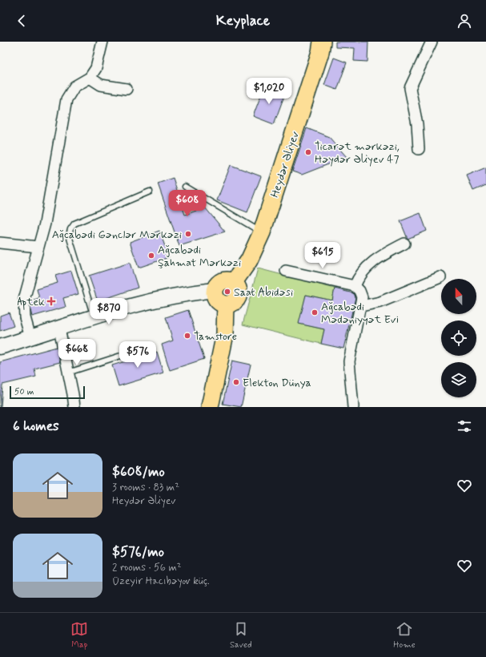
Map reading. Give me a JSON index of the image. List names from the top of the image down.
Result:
{
  "streets": {
    "main road": ["Heydər Əliyev"]
  },
  "places": {
    "other": [
      "Ticarət mərkəzi, Həydər Əliyev 47",
      "Ağcabədi Gənclər Mərkəzi",
      "Ağcabədi Şahmat Mərkəzi",
      "Saat Abidəsi",
      "Ağcabədi Mədəniyyət Evi",
      "Tamstore",
      "Elekton Dünya"
    ],
    "health": ["Aptek"]
  },
  "scale_bar": "50 m",
  "north": "top",
  "page": {
    "header": "Keyplace",
    "price": [
      "$1,020",
      "$608",
      "$615",
      "$870",
      "$668",
      "$576"
    ],
    "scale": "50 m",
    "heading": "6 homes",
    "list": [
      {
        "name": "$608/mo",
        "note": "3 rooms · 83 m² · Heydər Əliyev"
      },
      {
        "name": "$576/mo",
        "note": "2 rooms · 56 m² · Üzeyir Hacıbəyov küç."
      }
    ],
    "tabs": ["Map", "Saved", "Home"]
  }
}
